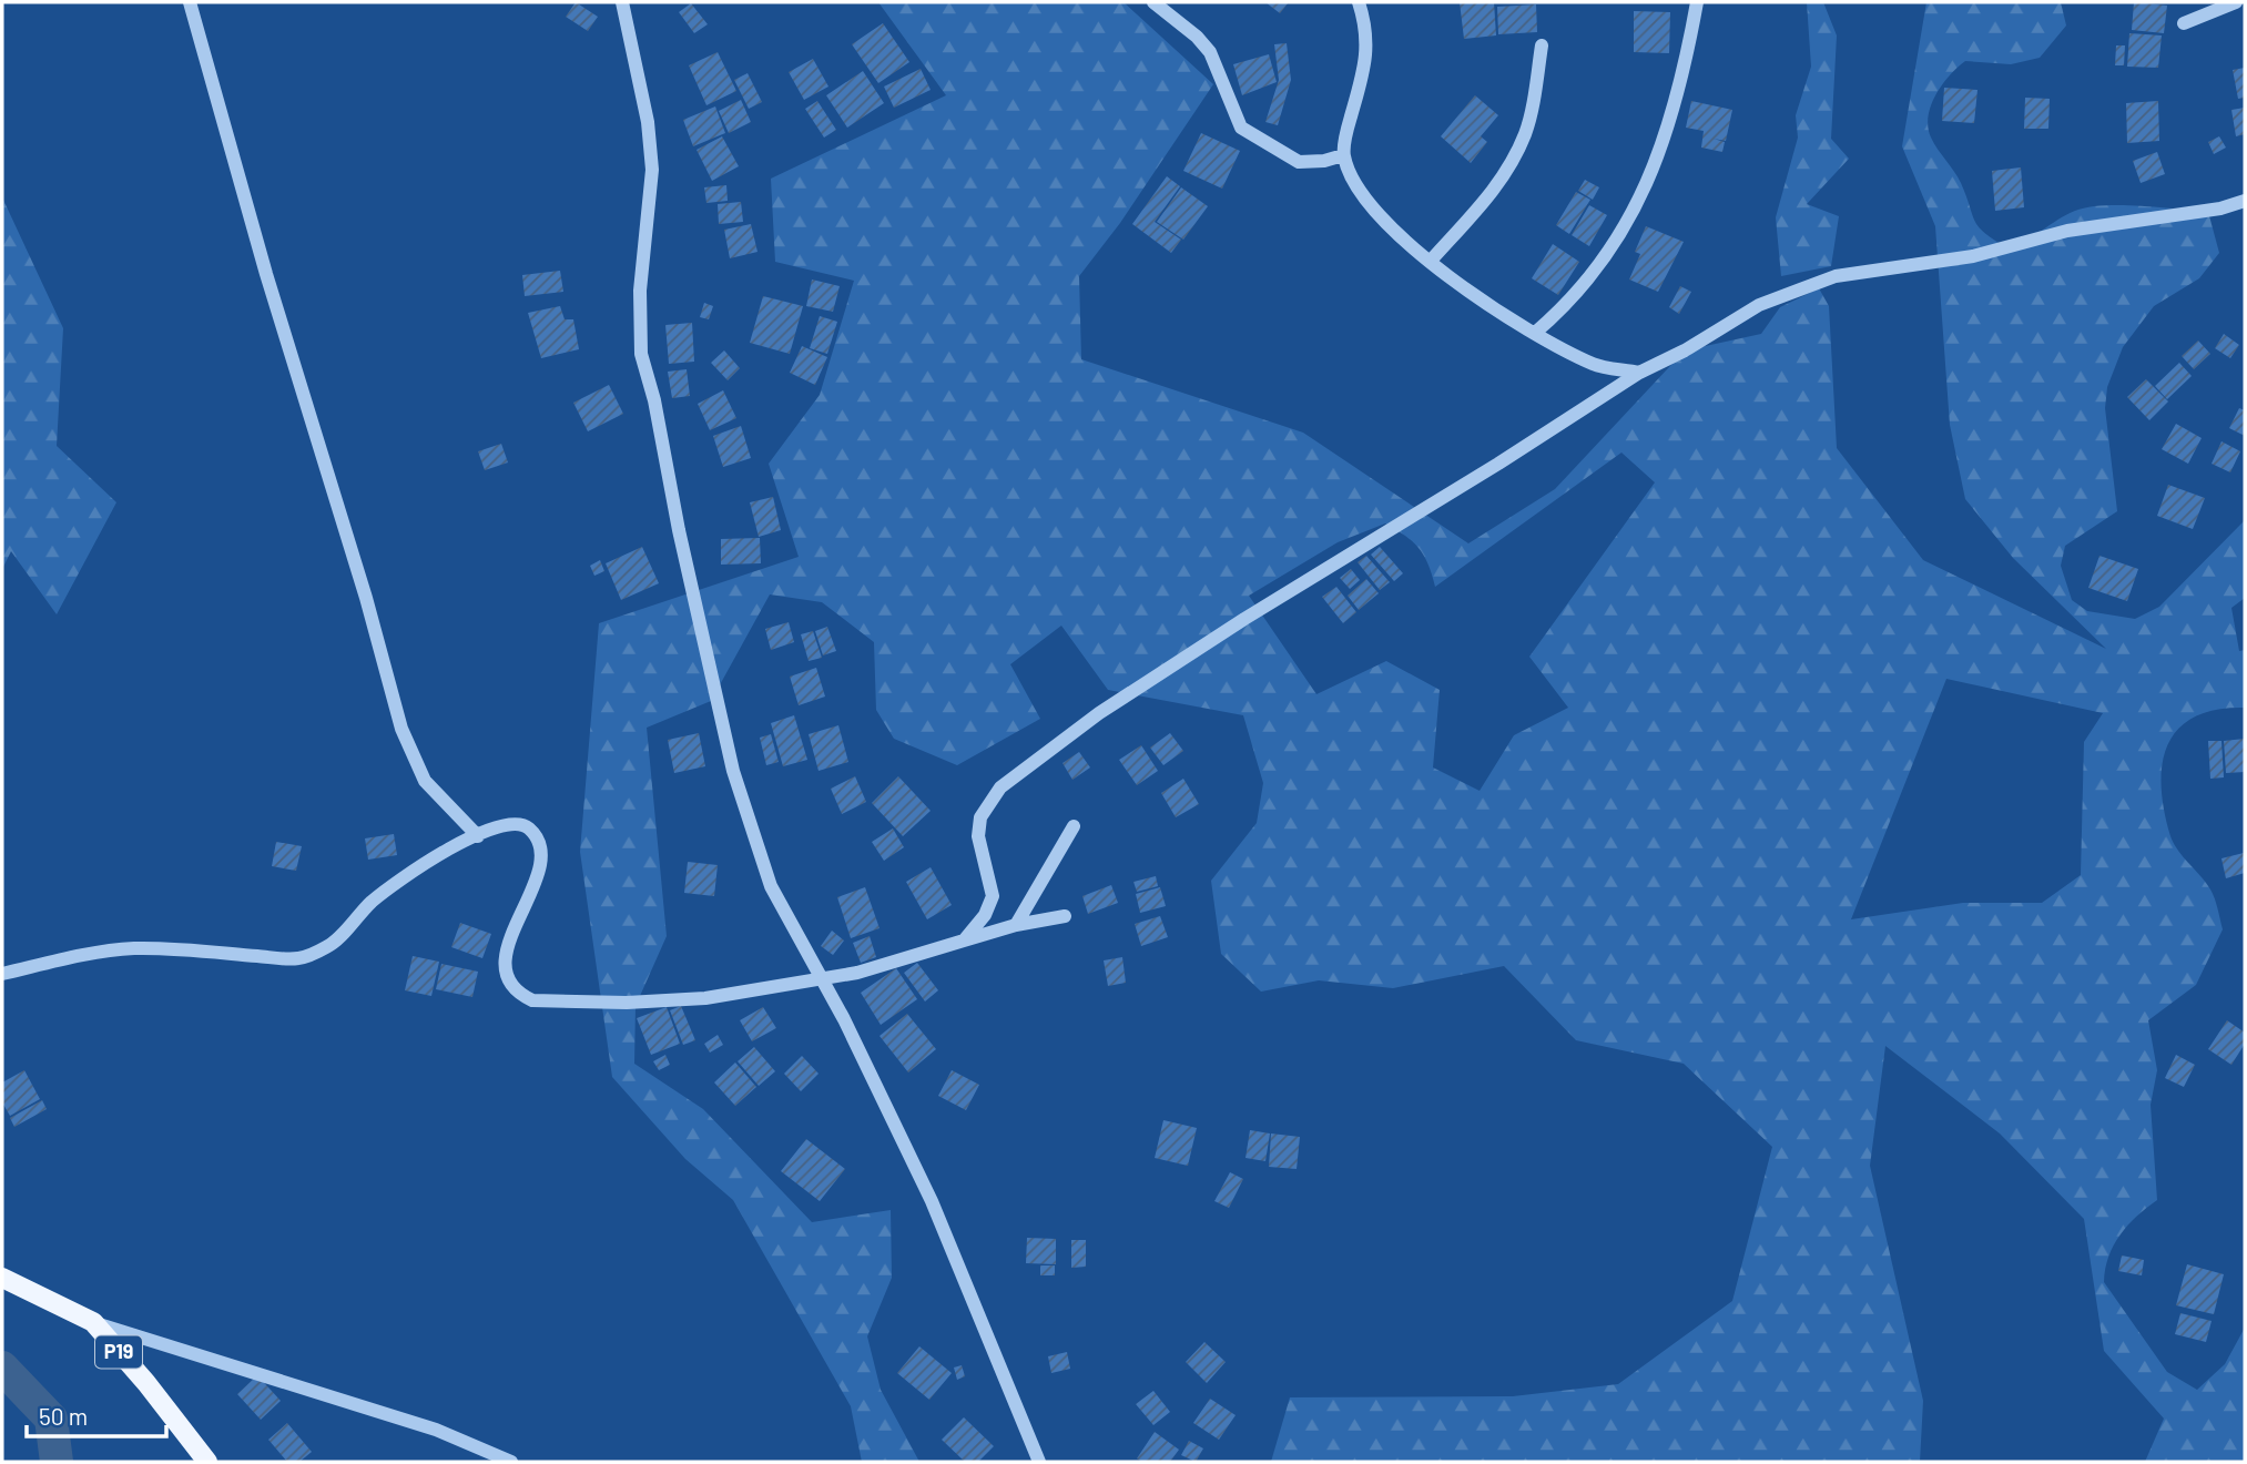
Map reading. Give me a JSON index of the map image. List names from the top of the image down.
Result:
{
  "streets": {
    "main road": ["P19"]
  },
  "scale_bar": "50 m"
}
